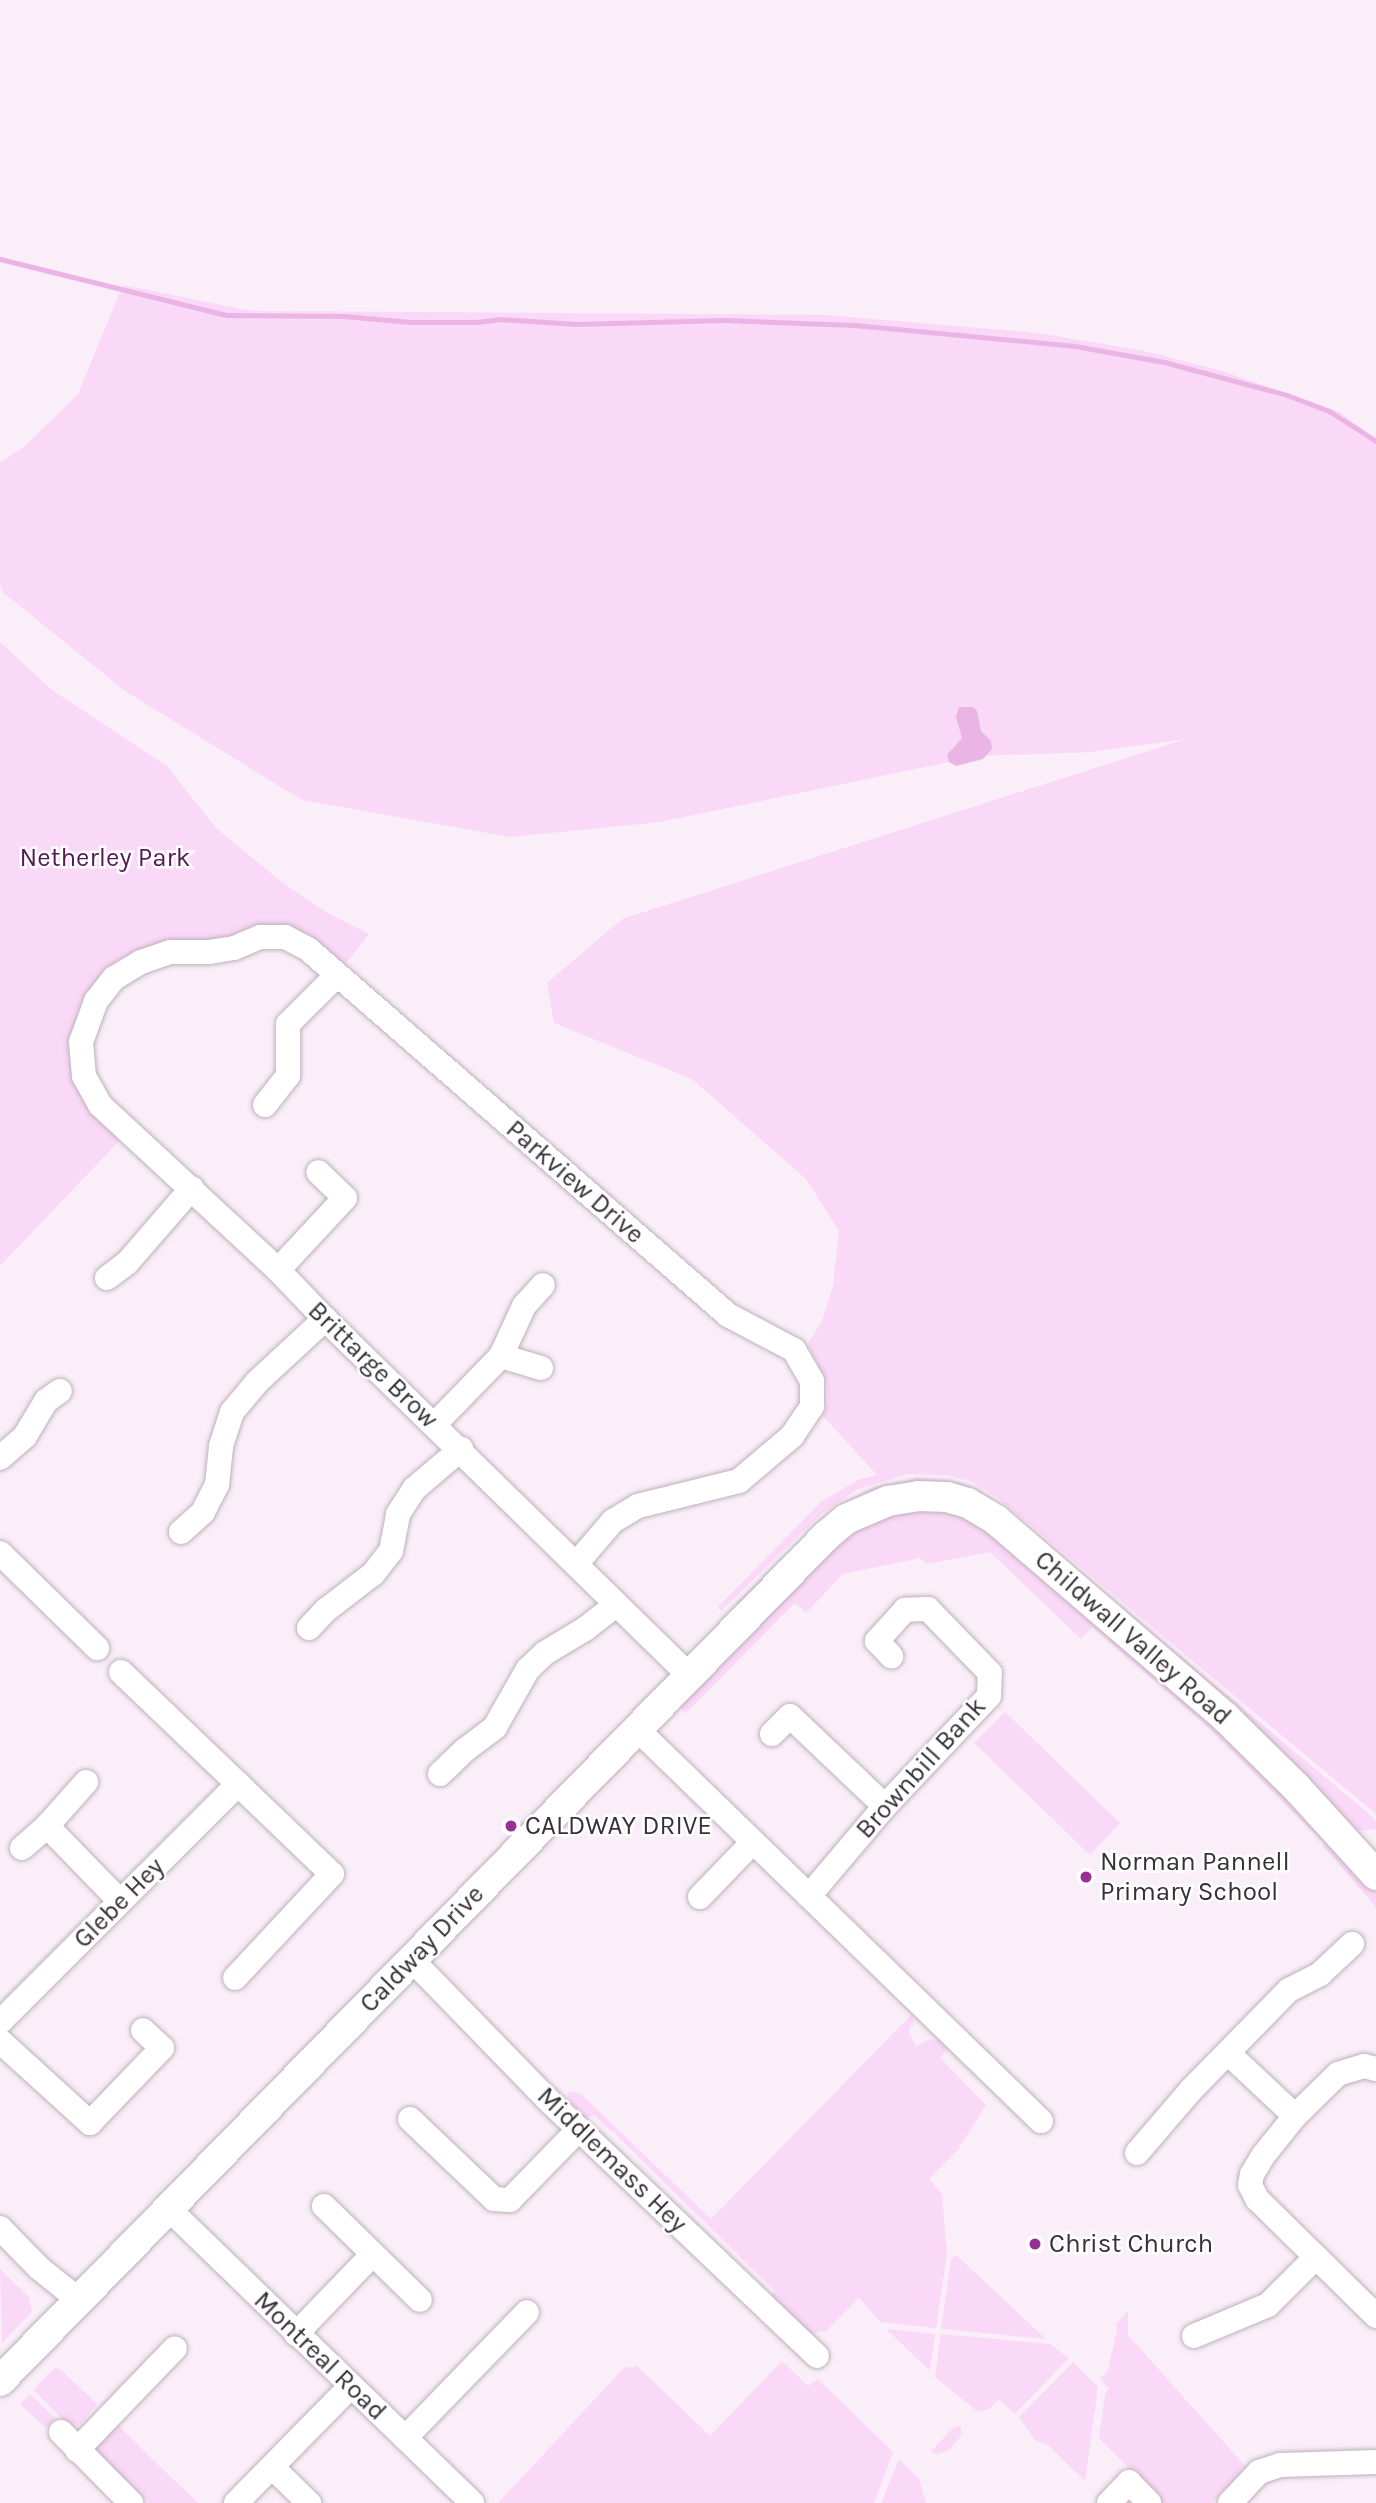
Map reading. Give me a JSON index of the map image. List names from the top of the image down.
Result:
{
  "streets": {
    "main road": ["Childwall Valley Road", "Caldway Drive"],
    "street": [
      "Parkview Drive",
      "Brittarge Brow",
      "Brownbill Bank",
      "Glebe Hey",
      "Middlemass Hey",
      "Montreal Road"
    ]
  },
  "crossings": [
    ["Parkview Drive", "Brittarge Brow"],
    ["Brittarge Brow", "Caldway Drive"],
    ["Childwall Valley Road", "Caldway Drive"],
    ["Caldway Drive", "Middlemass Hey"],
    ["Caldway Drive", "Montreal Road"]
  ],
  "parks": ["Netherley Park"],
  "places": ["CALDWAY DRIVE", "Norman Pannell Primary School", "Christ Church"]
}
